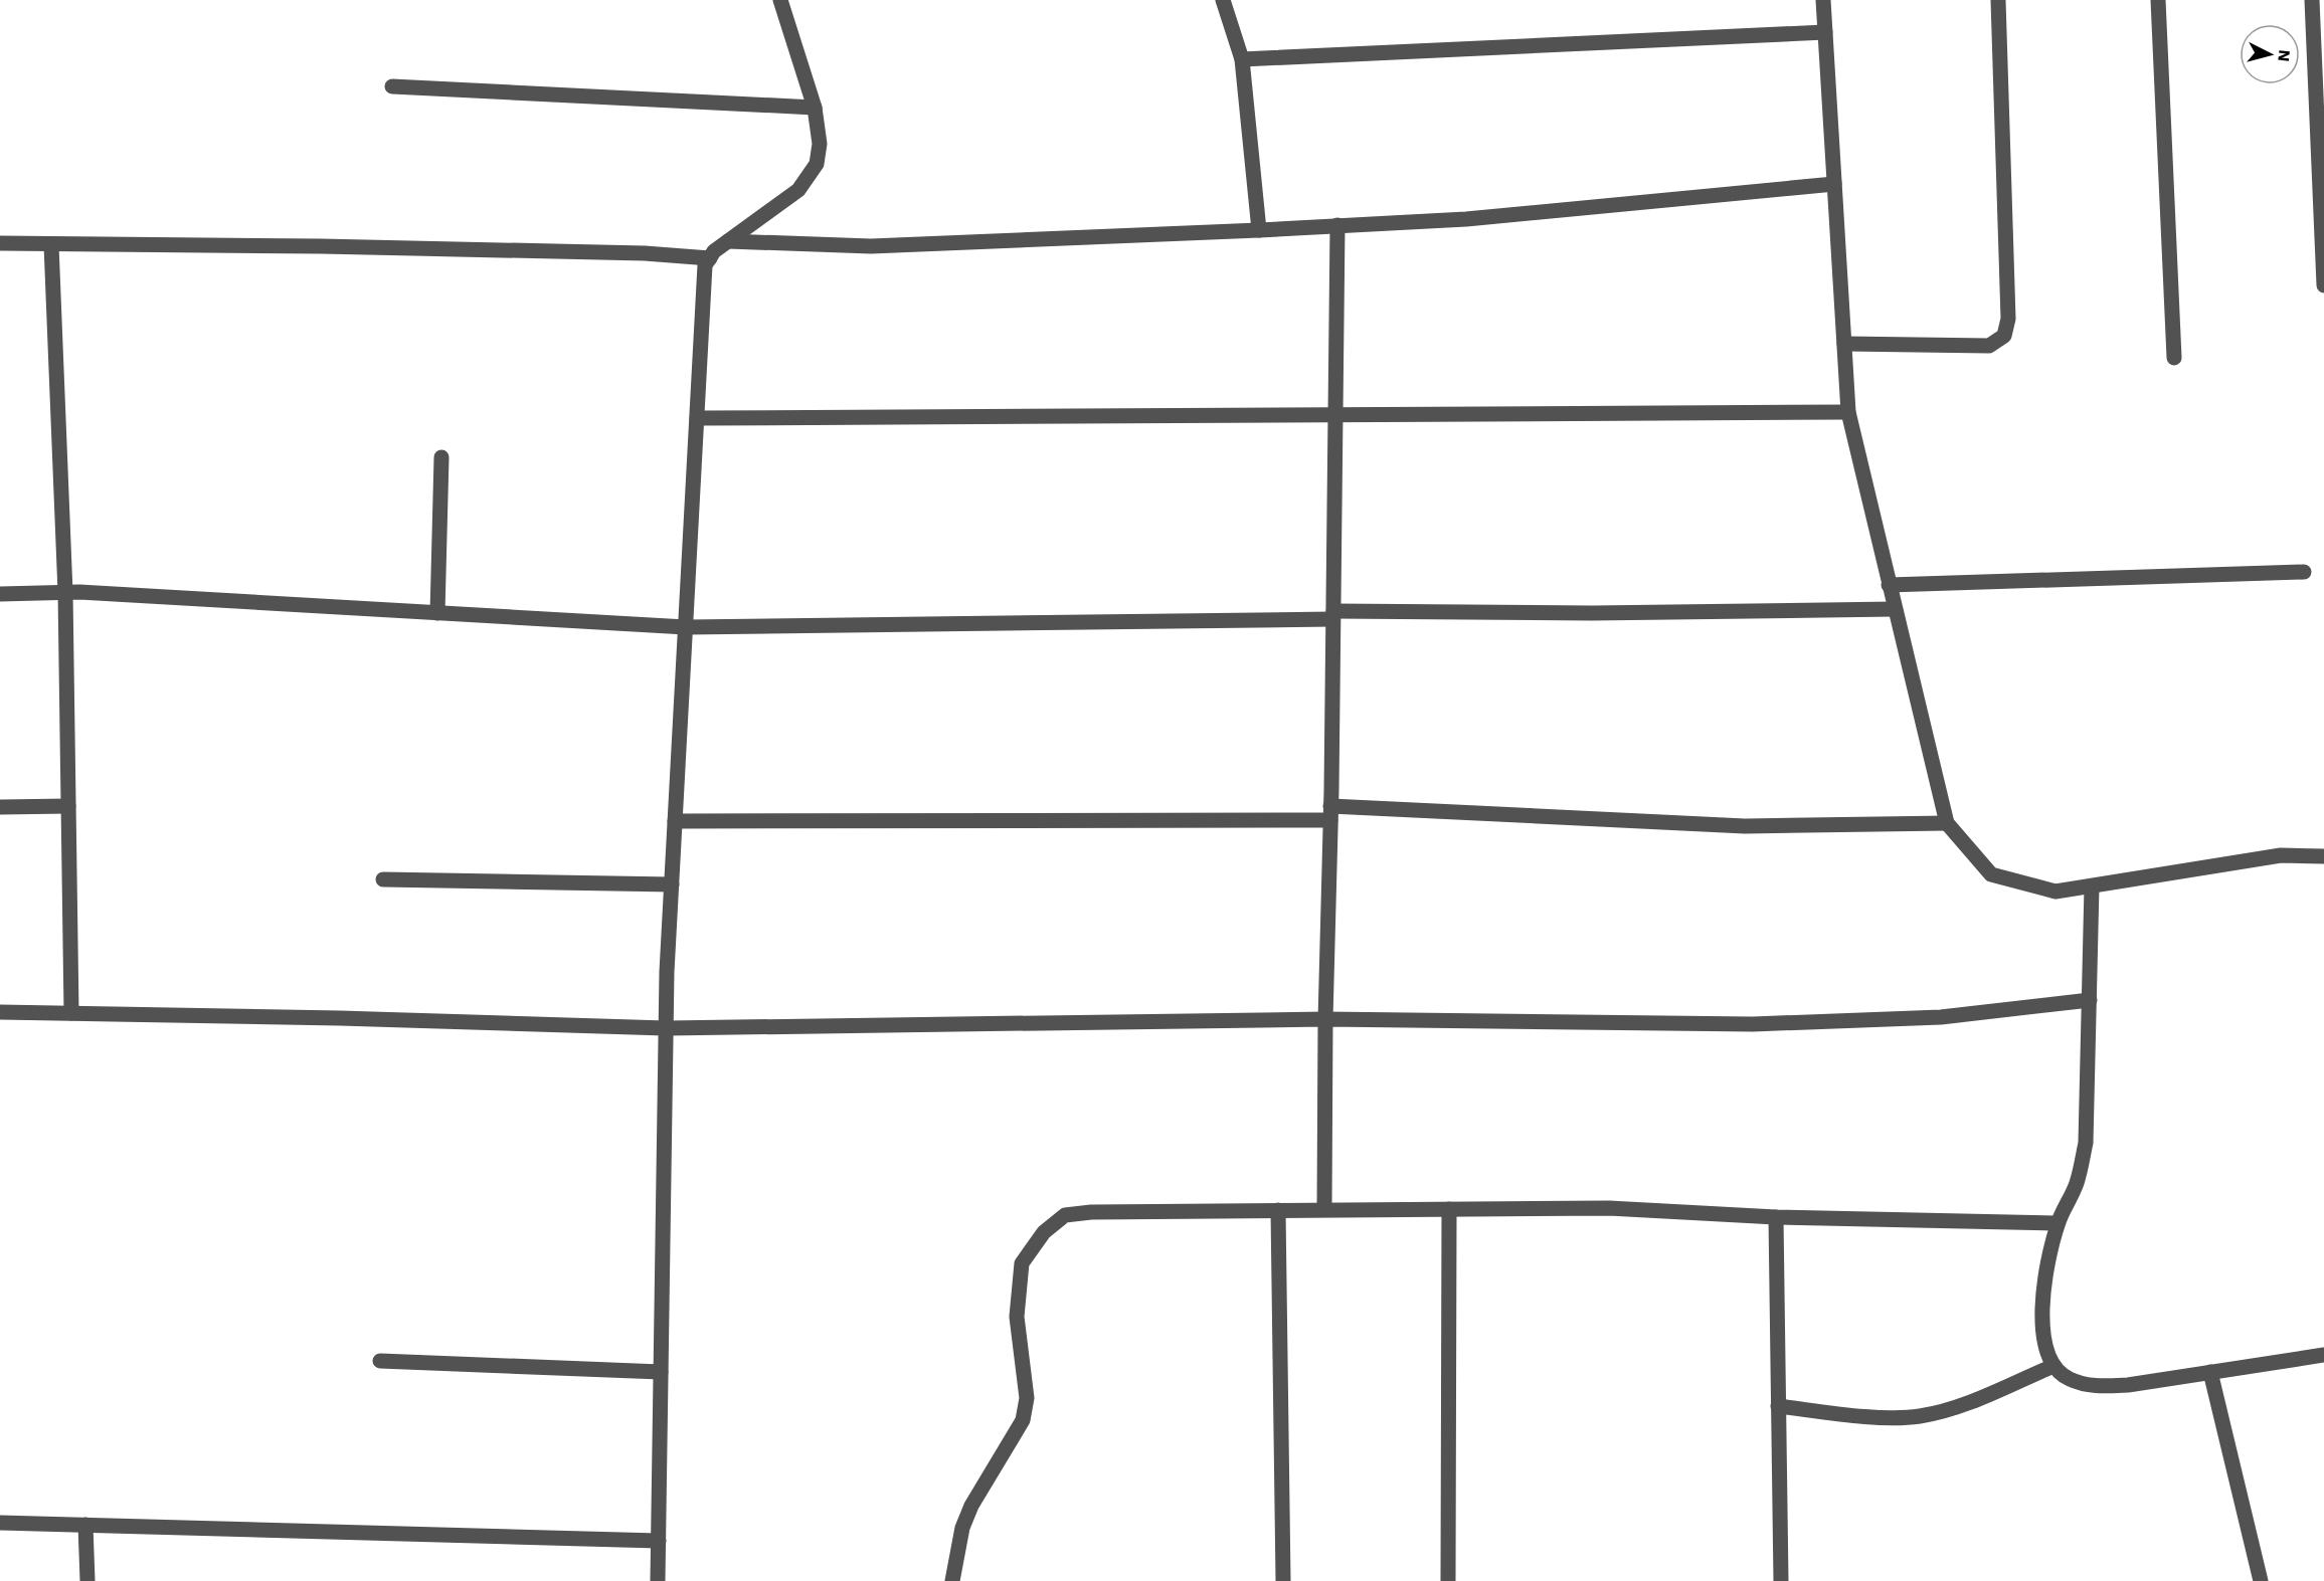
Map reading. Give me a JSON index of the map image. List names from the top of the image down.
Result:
{
  "north": "right"
}
